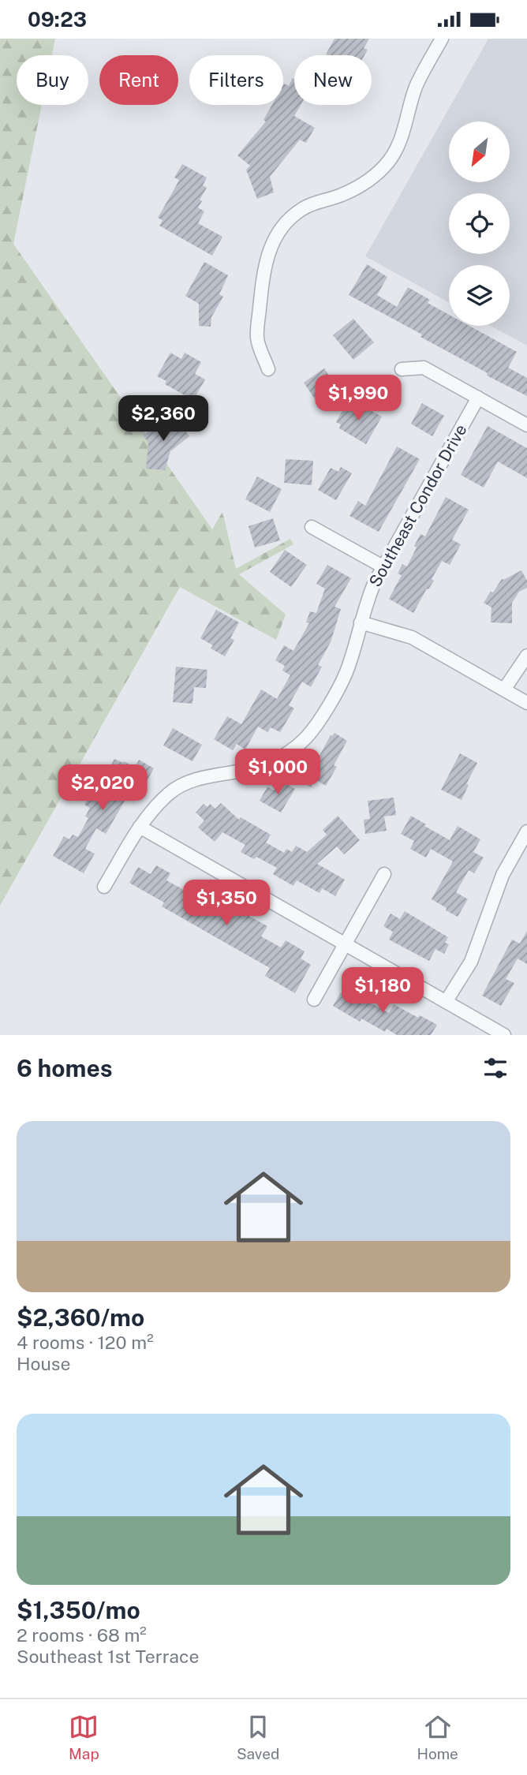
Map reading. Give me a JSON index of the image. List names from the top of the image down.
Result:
{
  "streets": {
    "street": ["Southeast Condor Drive"]
  },
  "north": "bottom left",
  "page": {
    "status": "09:23",
    "chip": [
      "Buy",
      "Rent",
      "Filters",
      "New"
    ],
    "price": [
      "$1,990",
      "$2,360",
      "$1,000",
      "$2,020",
      "$1,350",
      "$1,180"
    ],
    "heading": "6 homes",
    "list": [
      {
        "name": "$2,360/mo",
        "note": "4 rooms · 120 m² · House"
      },
      {
        "name": "$1,350/mo",
        "note": "2 rooms · 68 m² · Southeast 1st Terrace"
      }
    ],
    "tabs": ["Map", "Saved", "Home"]
  }
}
